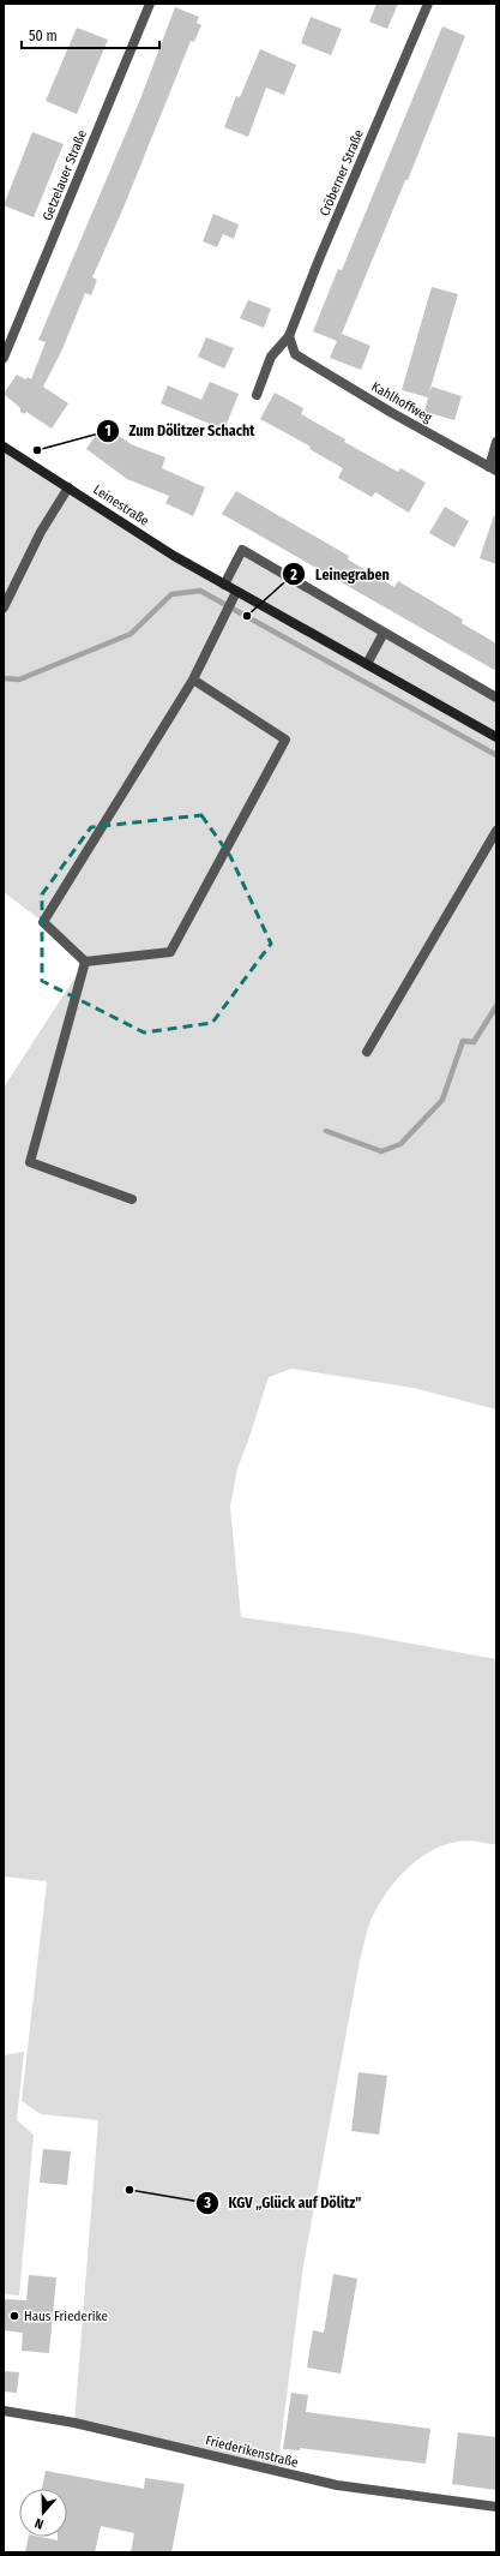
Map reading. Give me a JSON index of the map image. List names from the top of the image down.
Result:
{
  "streets": {
    "main road": ["Leinestraße"],
    "street": [
      "Cröberner Straße",
      "Getzelauer Straße",
      "Kahlhoffweg",
      "Friederikenstraße"
    ]
  },
  "crossings": [
    ["Cröberner Straße", "Kahlhoffweg"]
  ],
  "places": [
    "Zum Dölitzer Schacht",
    "Leinegraben",
    "KGV „Glück auf Dölitz\"",
    "Haus Friederike"
  ],
  "scale_bar": "50 m",
  "north": "bottom"
}
